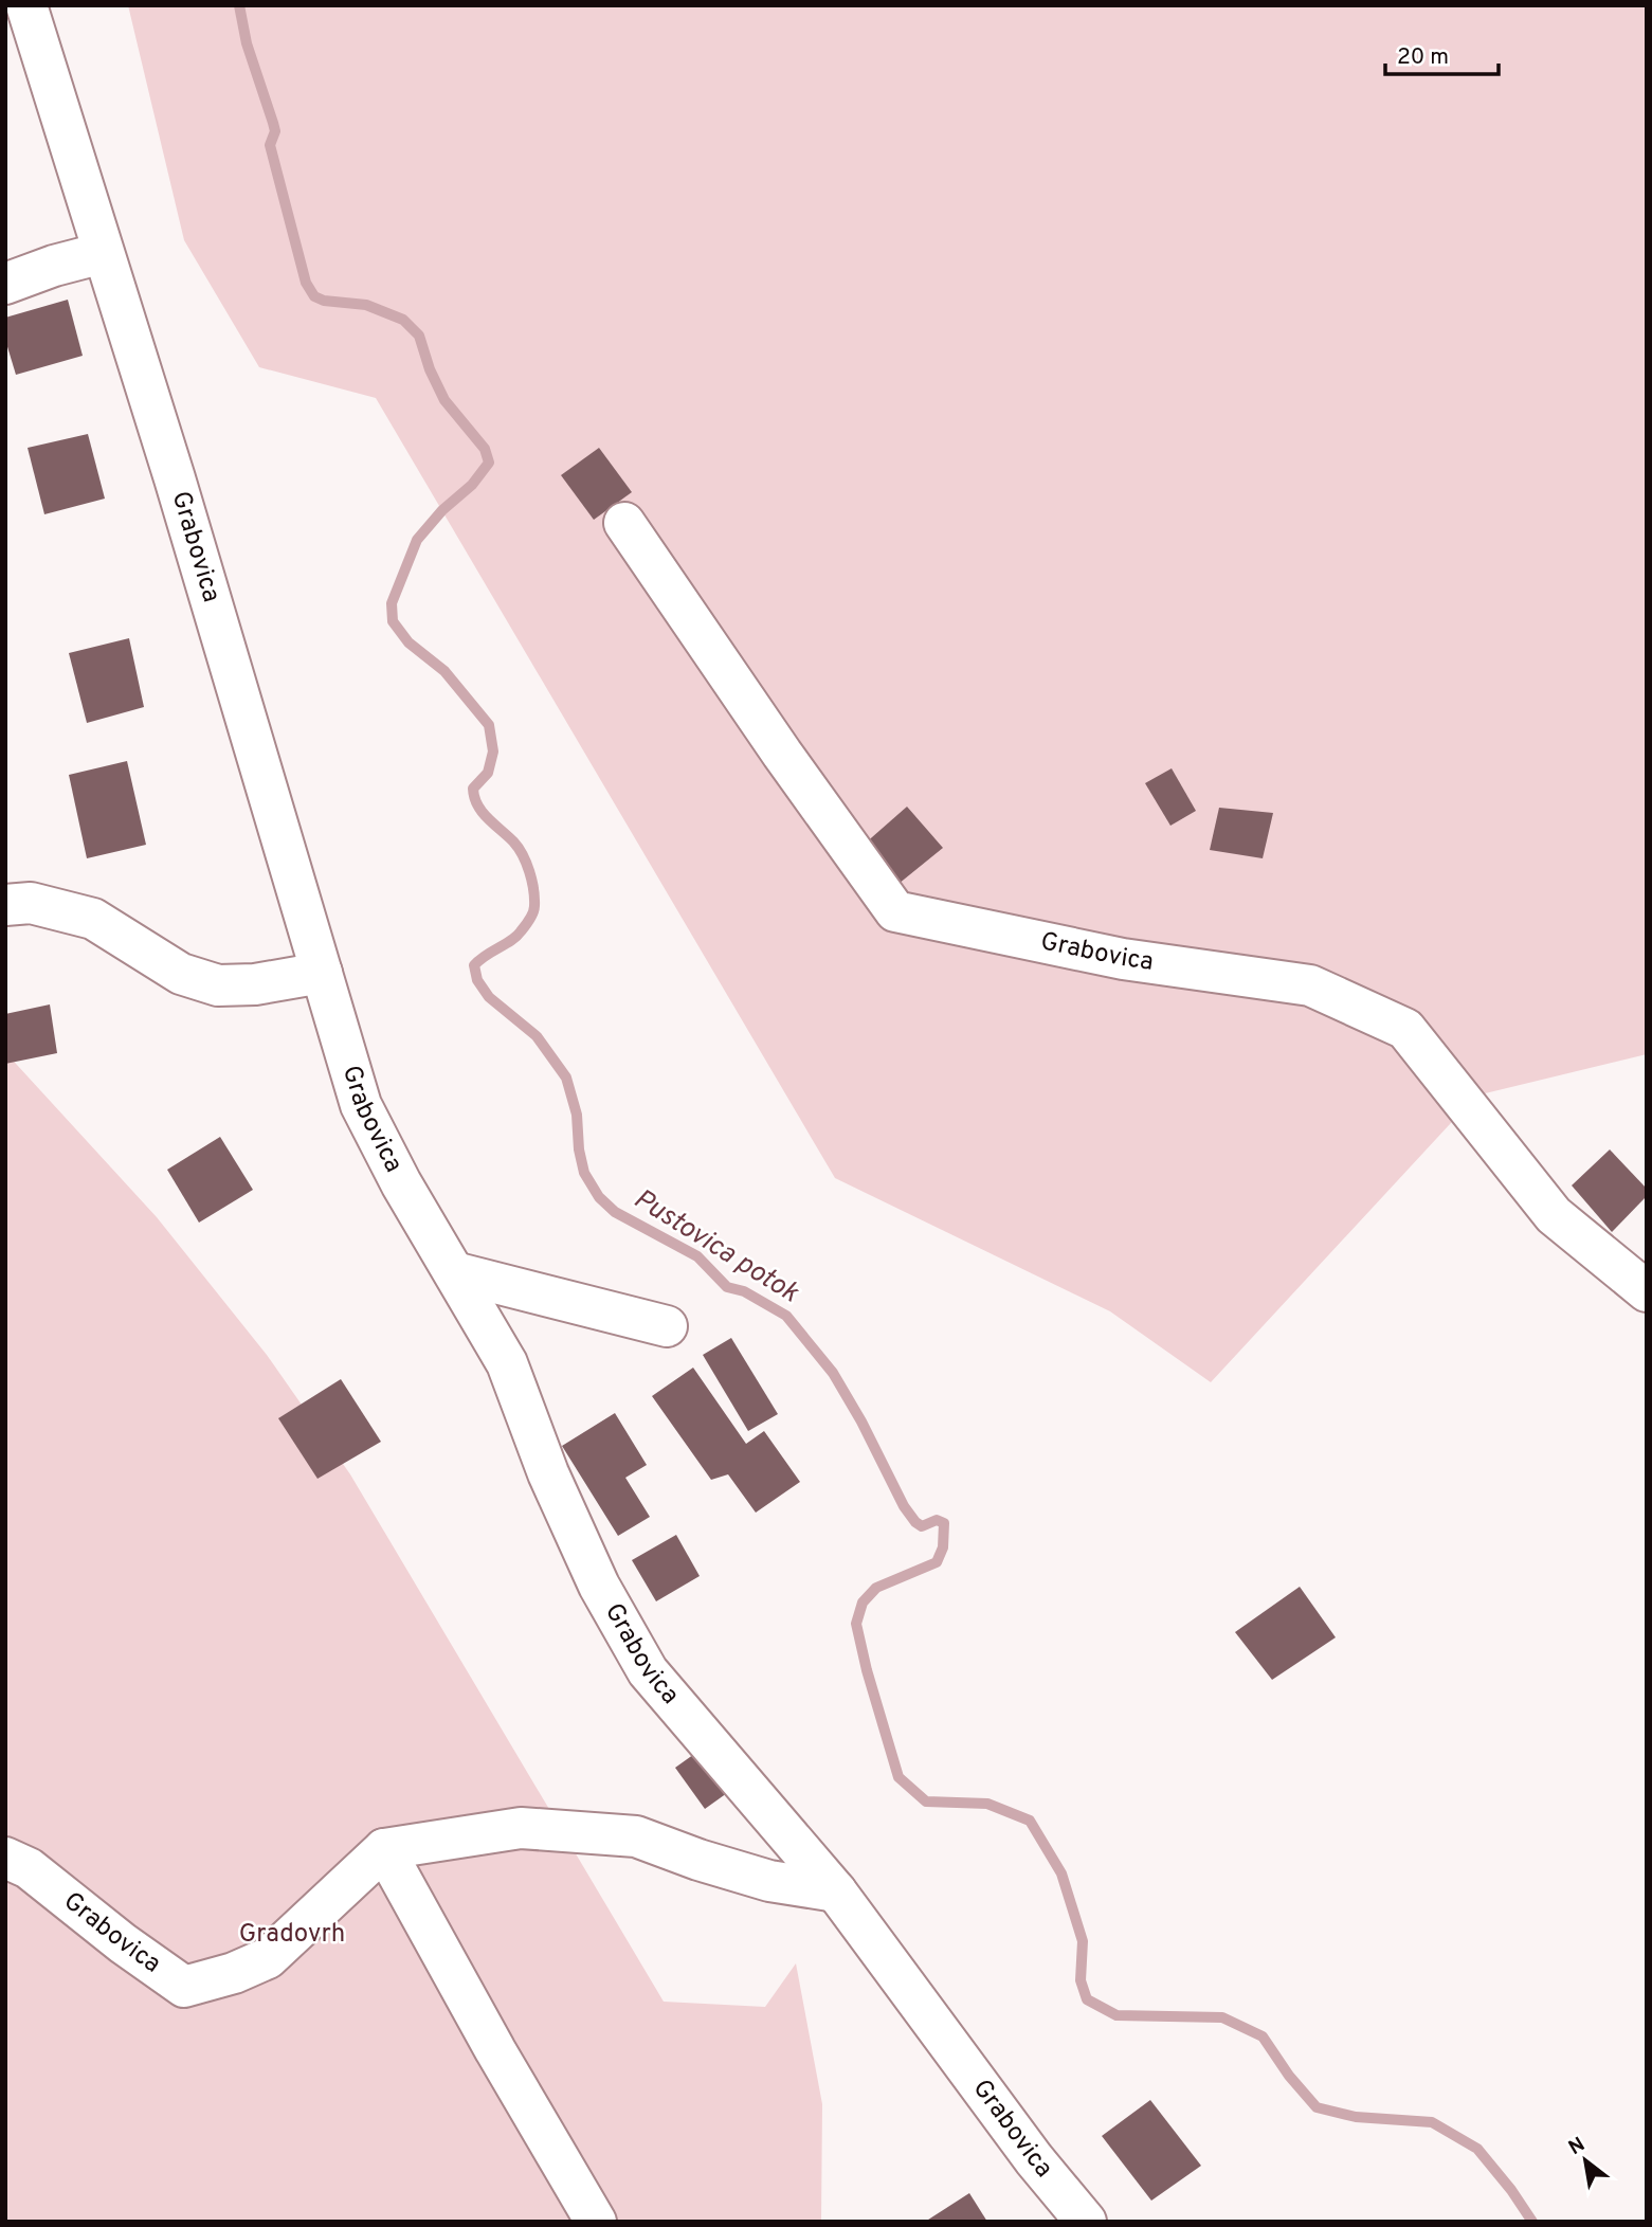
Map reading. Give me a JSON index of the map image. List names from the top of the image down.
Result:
{
  "streets": {
    "street": ["Grabovica"]
  },
  "water": ["Pustovica potok"],
  "parks": ["Gradovrh"],
  "scale_bar": "20 m",
  "north": "top left"
}
